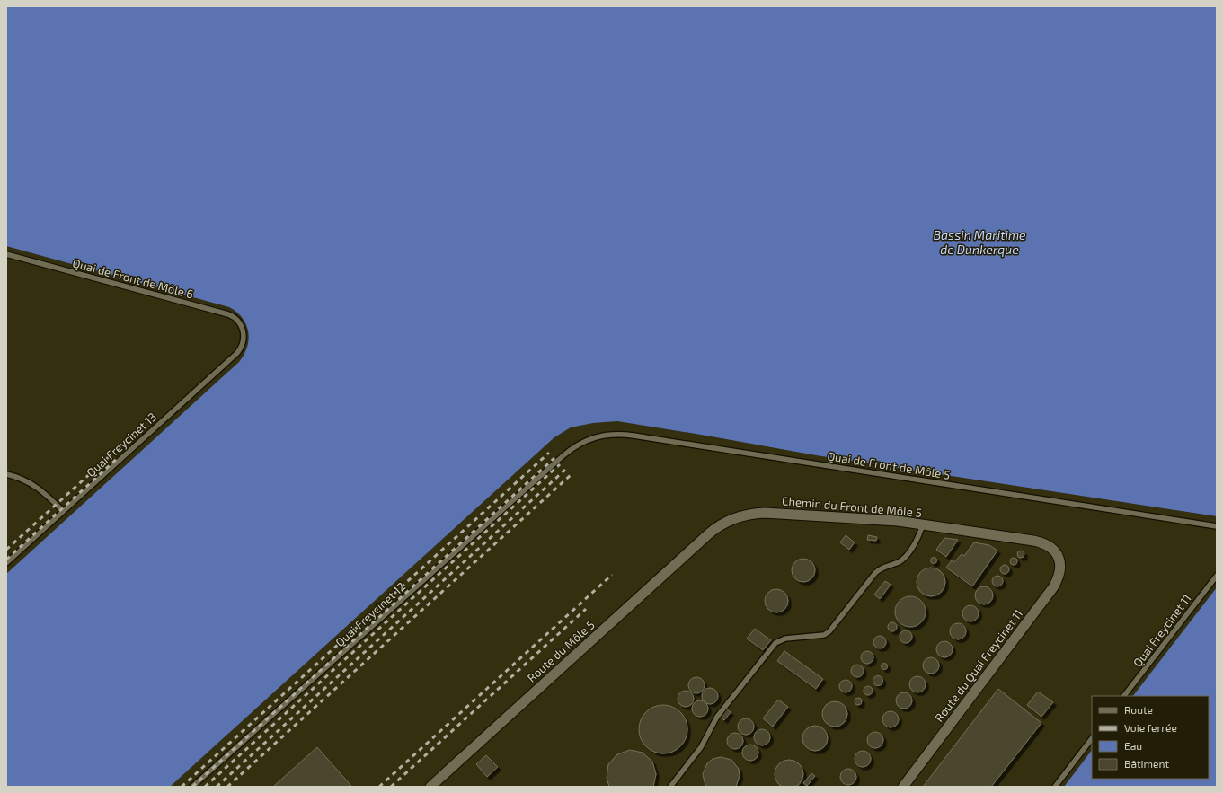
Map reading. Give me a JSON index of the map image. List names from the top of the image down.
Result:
{
  "streets": {
    "street": ["Chemin du Front de Môle 5", "Route du Môle 5", "Route du Quai Freycinet 11"],
    "lane": [
      "Quai de Front de Môle 6",
      "Quai Freycinet 13",
      "Quai de Front de Môle 5",
      "Quai Freycinet 12",
      "Quai Freycinet 11"
    ]
  },
  "crossings": [
    ["Quai de Front de Môle 6", "Quai Freycinet 13"],
    ["Quai de Front de Môle 5", "Quai Freycinet 12"],
    ["Chemin du Front de Môle 5", "Route du Môle 5"],
    ["Chemin du Front de Môle 5", "Route du Quai Freycinet 11"]
  ],
  "water": ["Bassin Maritime de Dunkerque"],
  "legend": [
    "Route",
    "Voie ferrée",
    "Eau",
    "Bâtiment"
  ]
}
